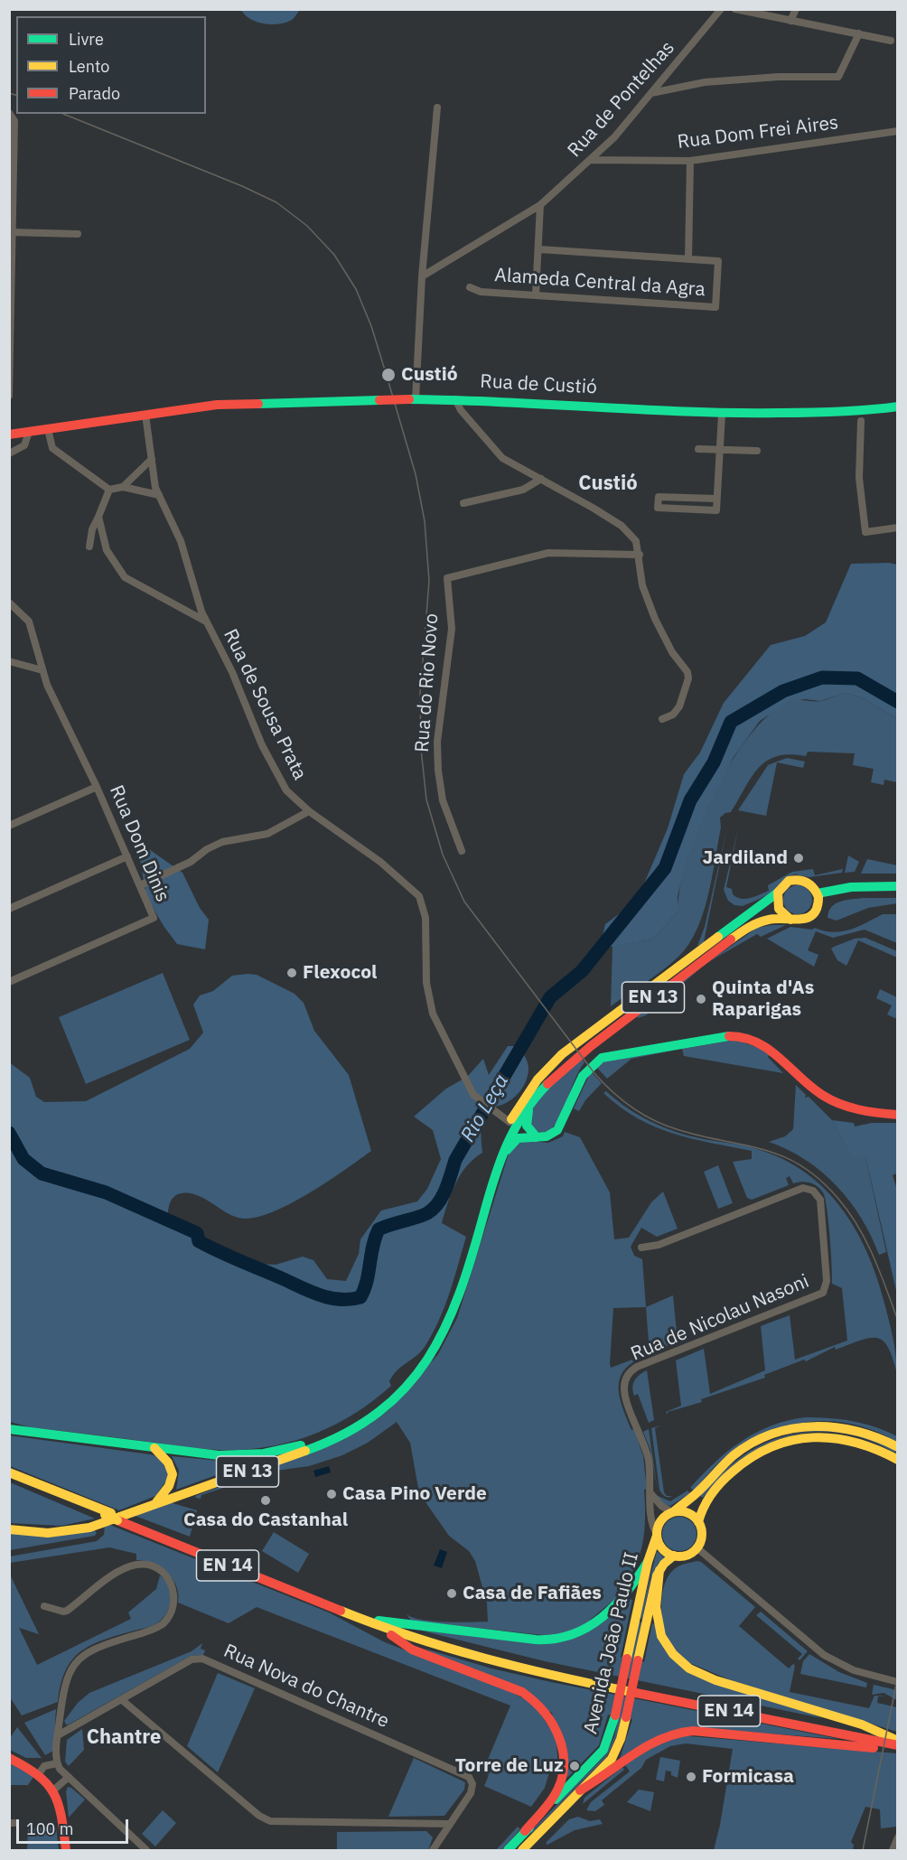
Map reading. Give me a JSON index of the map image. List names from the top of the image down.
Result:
{
  "streets": {
    "main road": [
      "Rua de Custió",
      "EN 13",
      "EN 14",
      "Avenida João Paulo II"
    ],
    "street": [
      "Rua de Pontelhas",
      "Rua Dom Frei Aires",
      "Alameda Central da Agra",
      "Rua do Rio Novo",
      "Rua de Sousa Prata",
      "Rua Dom Dinis",
      "Rua de Nicolau Nasoni",
      "Rua Nova do Chantre"
    ]
  },
  "crossings": [
    ["Rua de Pontelhas", "Rua Dom Frei Aires"],
    ["Rua de Custió", "Rua de Sousa Prata"],
    ["Rua de Sousa Prata", "EN 13"],
    ["Rua de Nicolau Nasoni", "Avenida João Paulo II"]
  ],
  "districts": ["Custió", "Chantre"],
  "water": ["Rio Leça"],
  "places": [
    "Custió",
    "Jardiland",
    "Flexocol",
    "Quinta d'As Raparigas",
    "Casa Pino Verde",
    "Casa do Castanhal",
    "Casa de Fafiães",
    "Torre de Luz",
    "Formicasa"
  ],
  "legend": ["Livre", "Lento", "Parado"],
  "scale_bar": "100 m"
}
